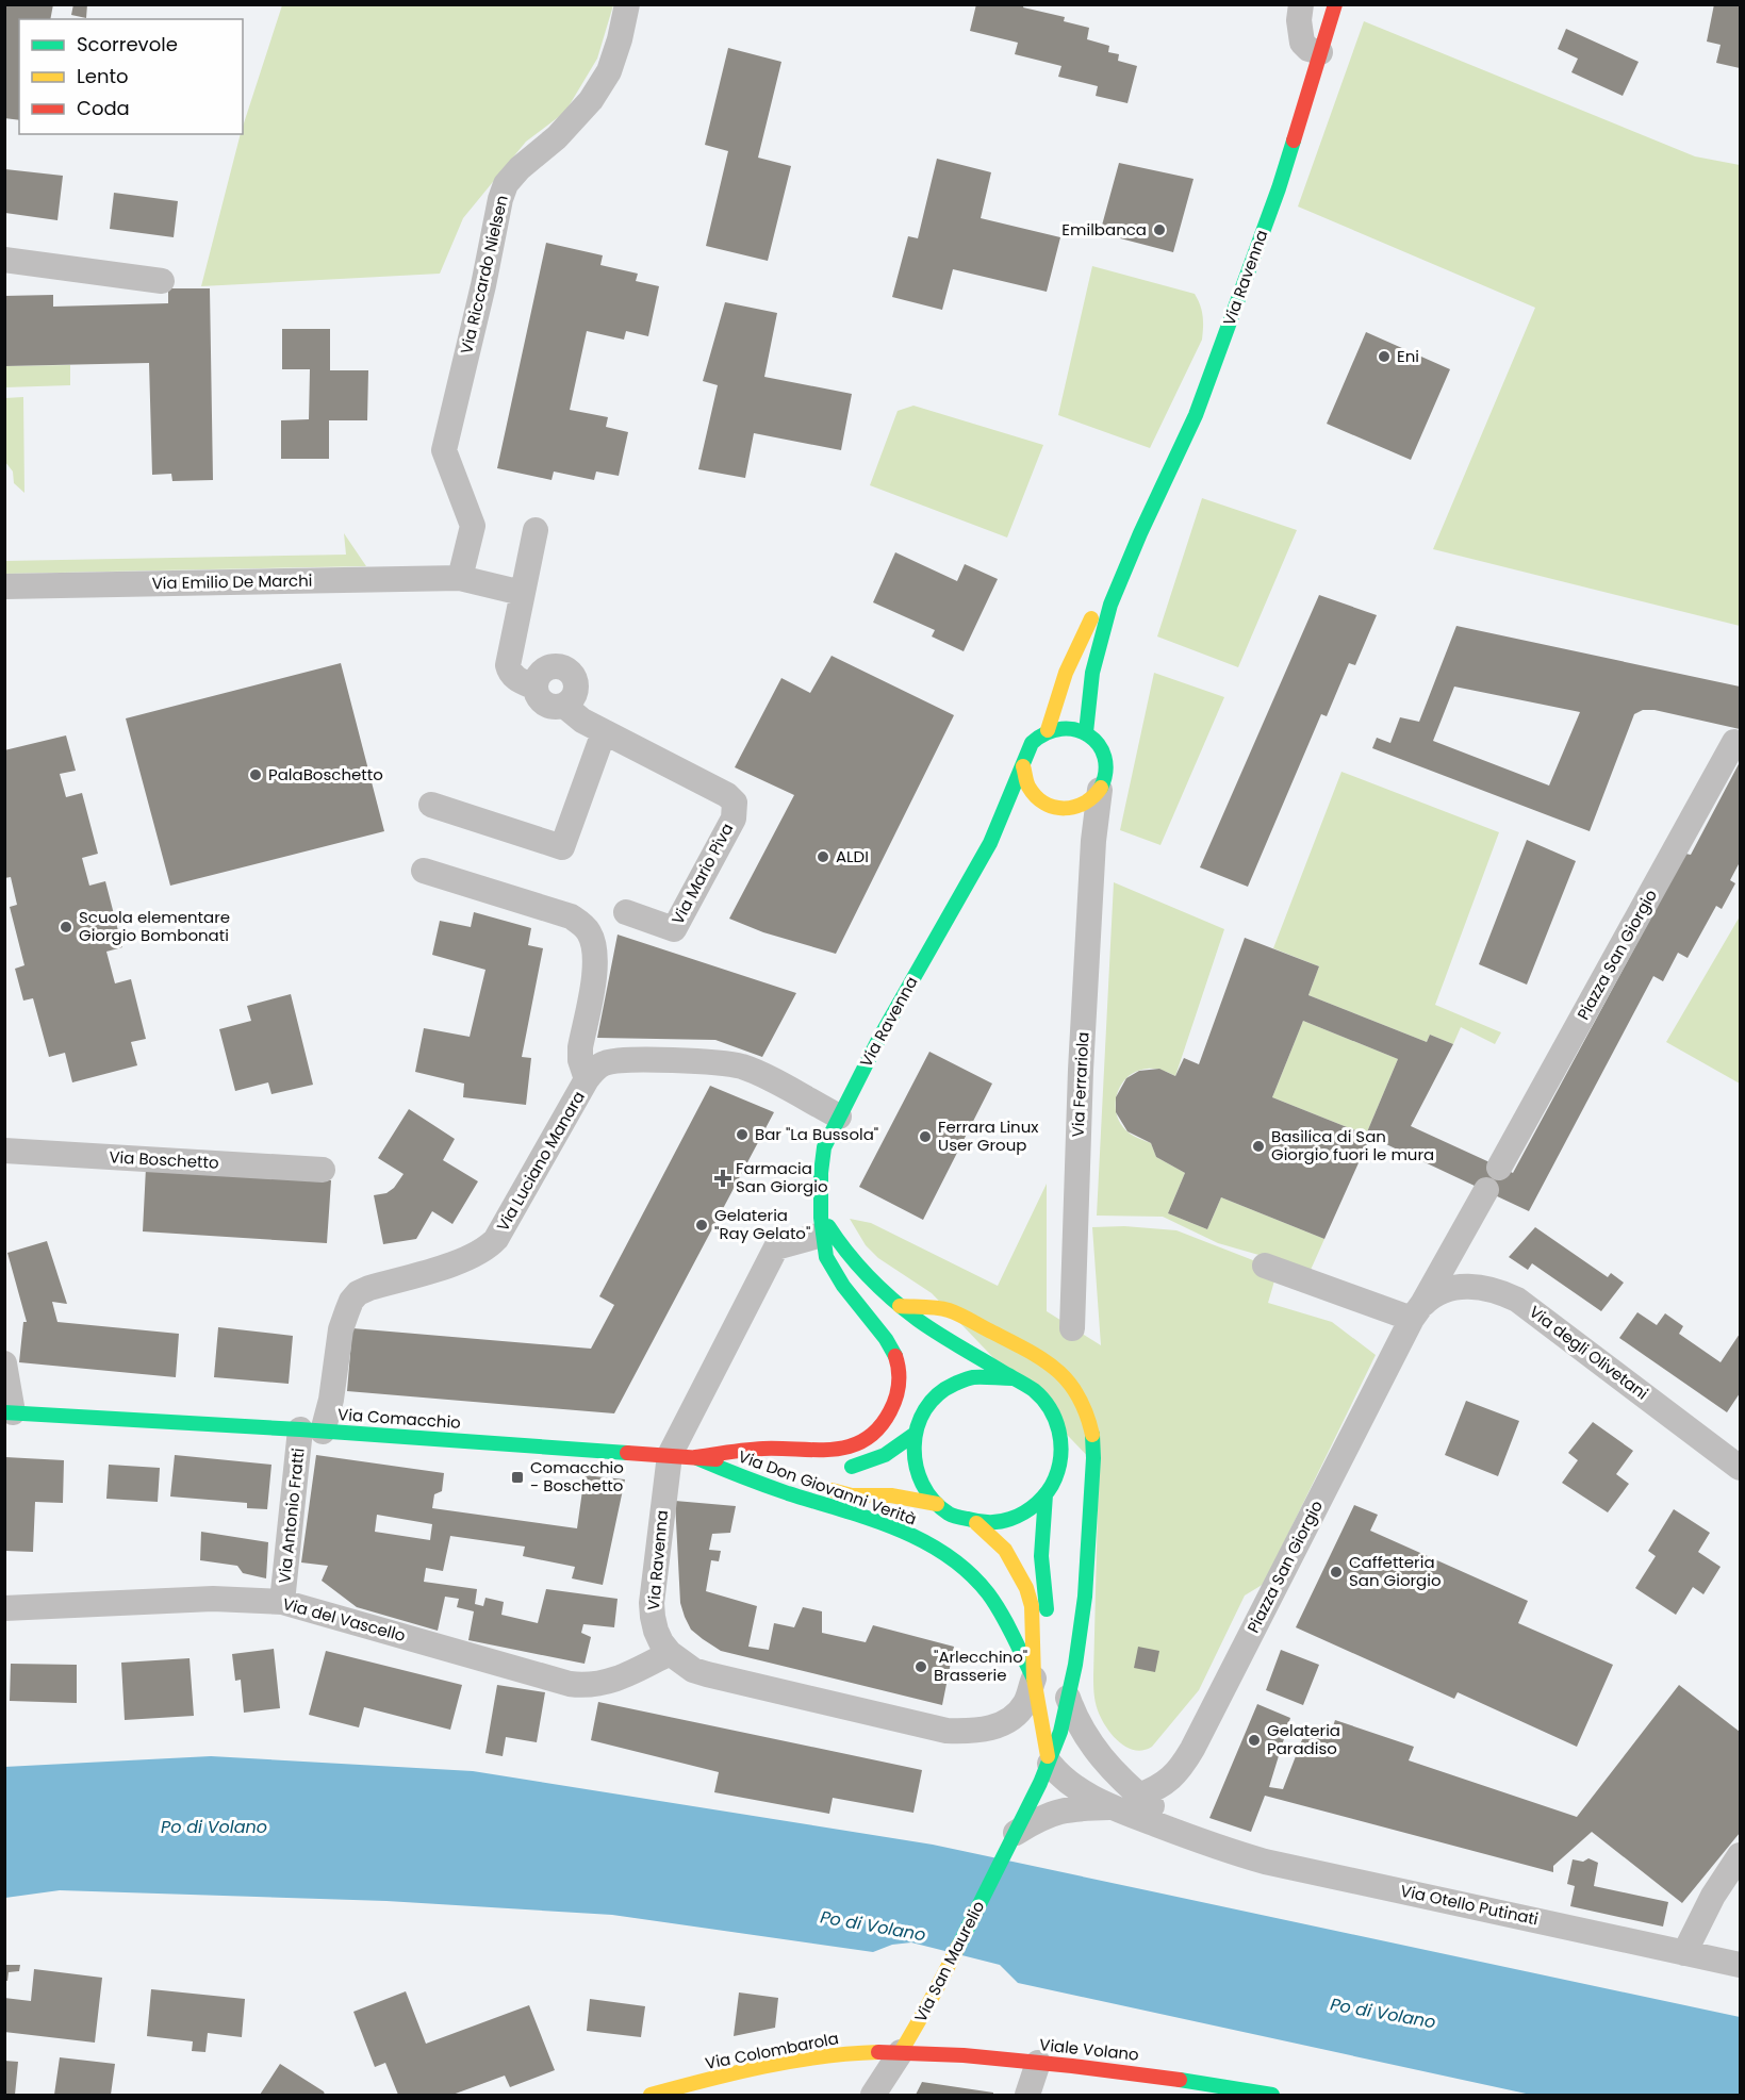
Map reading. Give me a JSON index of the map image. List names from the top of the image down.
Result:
{
  "streets": {
    "main road": [
      "Via Ravenna",
      "Via Comacchio",
      "Via Don Giovanni Verità",
      "Via San Maurelio",
      "Viale Volano",
      "Via Colombarola"
    ],
    "street": [
      "Via Riccardo Nielsen",
      "Via Emilio De Marchi",
      "Via Mario Piva",
      "Piazza San Giorgio",
      "Via Ferrariola",
      "Via Boschetto",
      "Via Luciano Manara",
      "Via degli Olivetani",
      "Via Antonio Fratti",
      "Via del Vascello",
      "Via Otello Putinati"
    ]
  },
  "crossings": [
    ["Via Riccardo Nielsen", "Via Emilio De Marchi"],
    ["Via Ravenna", "Via Ferrariola"],
    ["Via Ravenna", "Via Comacchio"],
    ["Via Ravenna", "Via Don Giovanni Verità"],
    ["Via Ravenna", "Via del Vascello"],
    ["Via Ravenna", "Via Otello Putinati"],
    ["Piazza San Giorgio", "Via degli Olivetani"],
    ["Piazza San Giorgio", "Via Otello Putinati"],
    ["Via Luciano Manara", "Via Comacchio"],
    ["Via Luciano Manara", "Via Antonio Fratti"],
    ["Via Comacchio", "Via Don Giovanni Verità"],
    ["Via Comacchio", "Via Antonio Fratti"],
    ["Via Antonio Fratti", "Via del Vascello"],
    ["Via Otello Putinati", "Via San Maurelio"],
    ["Via San Maurelio", "Viale Volano"],
    ["Via San Maurelio", "Via Colombarola"],
    ["Viale Volano", "Via Colombarola"]
  ],
  "water": ["Po di Volano"],
  "places": {
    "other": [
      "Emilbanca",
      "Eni",
      "PalaBoschetto",
      "ALDI",
      "Scuola elementare Giorgio Bombonati",
      "Bar \"La Bussola\"",
      "Ferrara Linux User Group",
      "Basilica di San Giorgio fuori le mura",
      "Gelateria \"Ray Gelato\"",
      "Caffetteria San Giorgio",
      "\"Arlecchino\" Brasserie",
      "Gelateria Paradiso"
    ],
    "health": ["Farmacia San Giorgio"],
    "transit": ["Comacchio - Boschetto"]
  },
  "legend": ["Scorrevole", "Lento", "Coda"]
}
